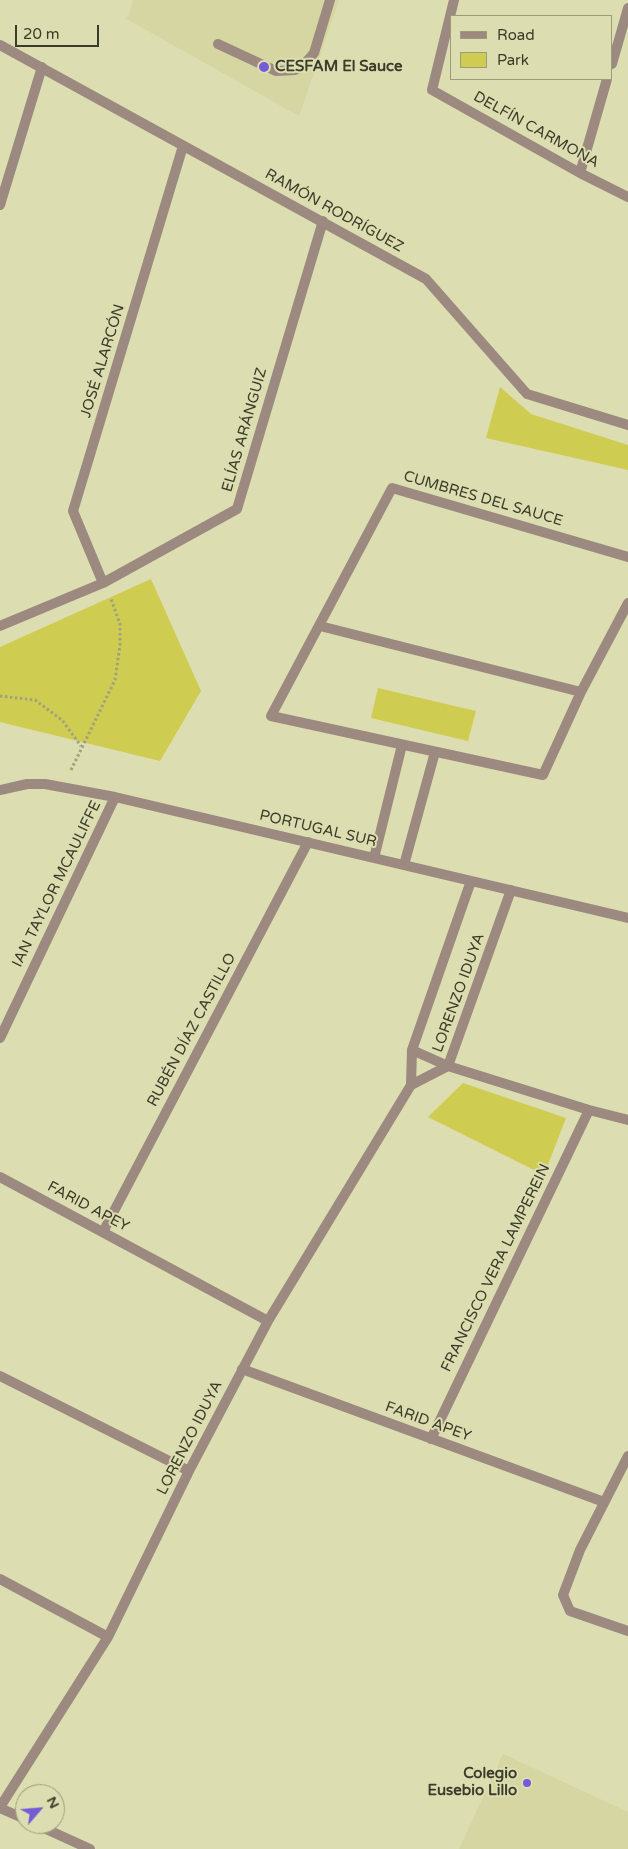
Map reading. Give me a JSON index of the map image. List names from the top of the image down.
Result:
{
  "streets": {
    "street": [
      "DELFÍN CARMONA",
      "RAMÓN RODRÍGUEZ",
      "JOSÉ ALARCÓN",
      "ELÍAS ARÁNGUIZ",
      "CUMBRES DEL SAUCE",
      "PORTUGAL SUR",
      "IAN TAYLOR MCAULIFFE",
      "LORENZO IDUYA",
      "RUBÉN DÍAZ CASTILLO",
      "FARID APEY",
      "FRANCISCO VERA LAMPEREIN"
    ]
  },
  "crossings": [
    ["RAMÓN RODRÍGUEZ", "JOSÉ ALARCÓN"],
    ["RAMÓN RODRÍGUEZ", "ELÍAS ARÁNGUIZ"],
    ["JOSÉ ALARCÓN", "ELÍAS ARÁNGUIZ"],
    ["PORTUGAL SUR", "IAN TAYLOR MCAULIFFE"],
    ["PORTUGAL SUR", "LORENZO IDUYA"],
    ["PORTUGAL SUR", "RUBÉN DÍAZ CASTILLO"],
    ["LORENZO IDUYA", "FARID APEY"],
    ["RUBÉN DÍAZ CASTILLO", "FARID APEY"],
    ["FARID APEY", "FRANCISCO VERA LAMPEREIN"]
  ],
  "places": ["CESFAM El Sauce", "Colegio Eusebio Lillo"],
  "legend": ["Road", "Park"],
  "scale_bar": "20 m",
  "north": "top right"
}
